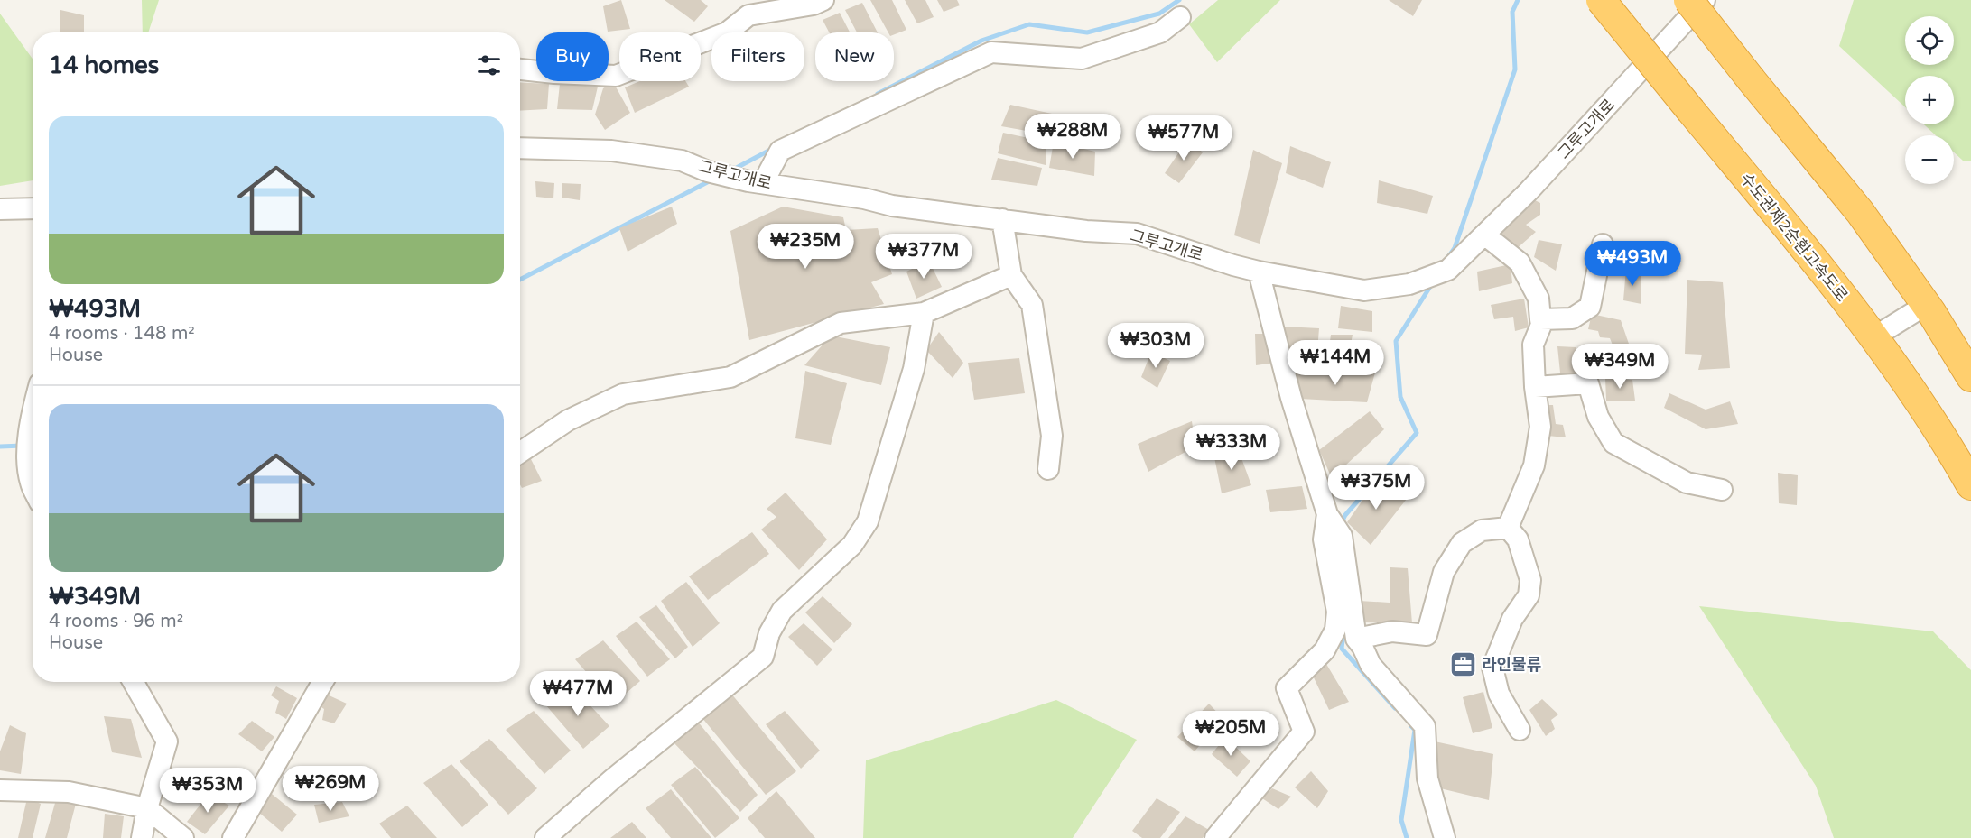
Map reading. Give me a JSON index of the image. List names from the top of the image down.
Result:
{
  "streets": {
    "highway": ["수도권제2순환고속도로"],
    "street": ["그루고개로"]
  },
  "places": {
    "office": ["라인물류"]
  },
  "page": {
    "map_buttons": ["+", "−"],
    "chip": [
      "Buy",
      "Rent",
      "Filters",
      "New"
    ],
    "heading": "14 homes",
    "list": [
      {
        "name": "₩493M",
        "note": "4 rooms · 148 m² · House"
      },
      {
        "name": "₩349M",
        "note": "4 rooms · 96 m² · House"
      }
    ],
    "price": [
      "₩288M",
      "₩577M",
      "₩235M",
      "₩377M",
      "₩493M",
      "₩303M",
      "₩144M",
      "₩349M",
      "₩333M",
      "₩375M",
      "₩477M",
      "₩205M",
      "₩269M",
      "₩353M"
    ]
  }
}
